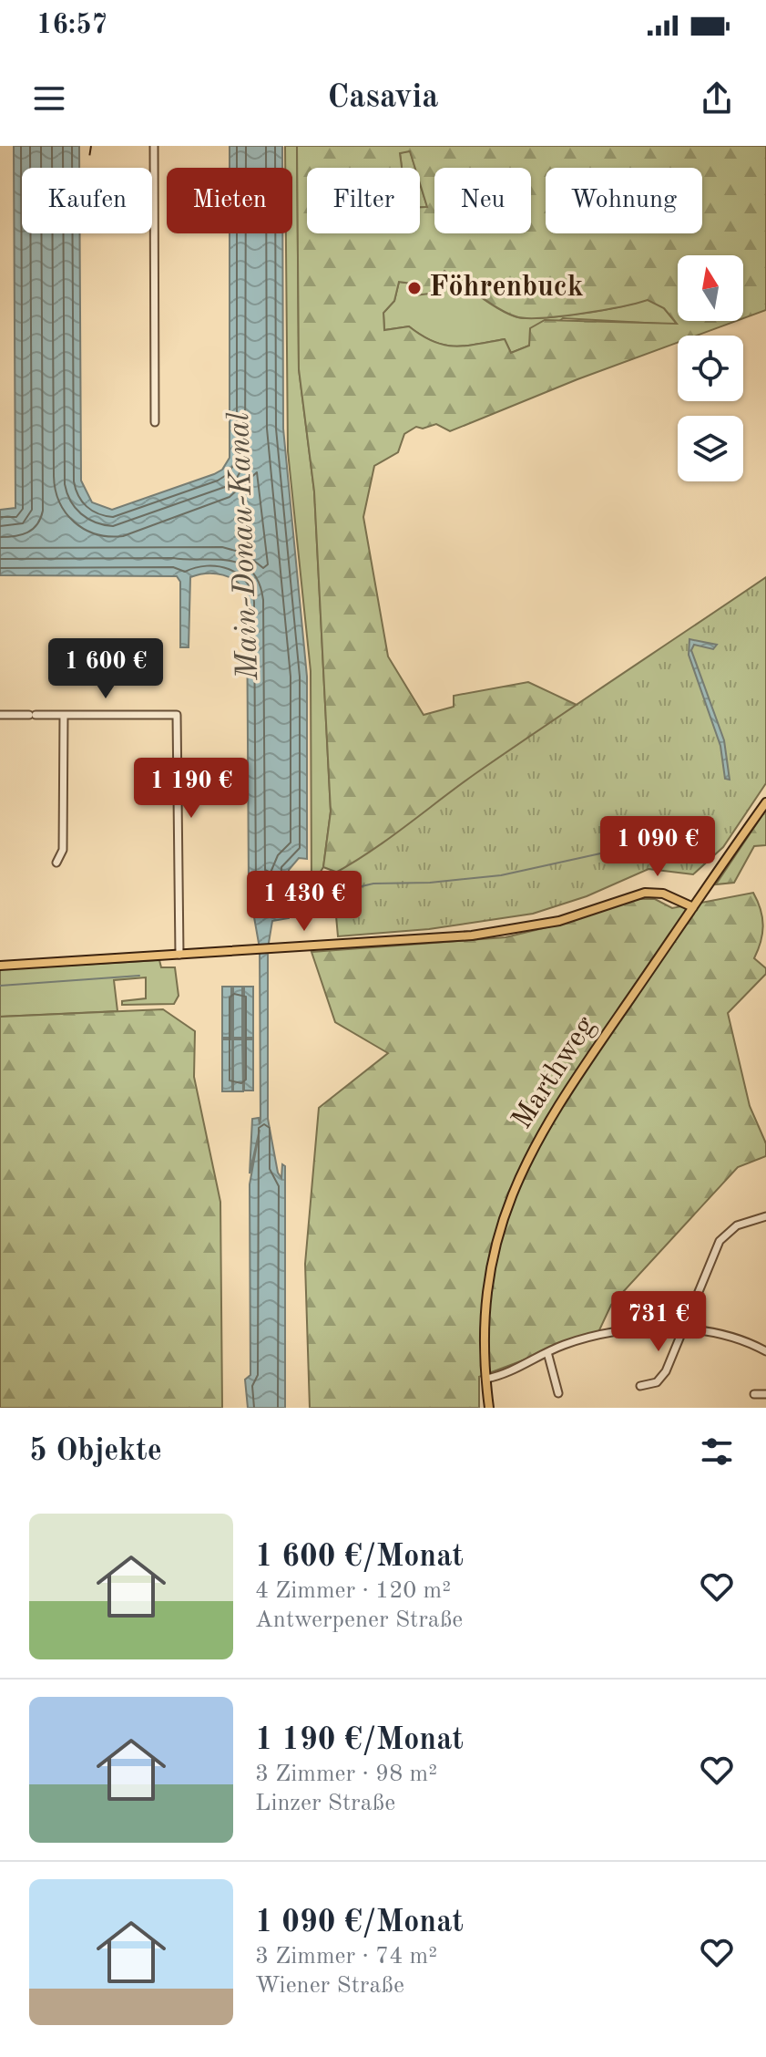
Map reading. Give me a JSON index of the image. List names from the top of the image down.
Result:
{
  "streets": {
    "main road": ["Marthweg"]
  },
  "water": ["Main-Donau-Kanal"],
  "places": ["Föhrenbuck"],
  "north": "top",
  "page": {
    "status": "16:57",
    "header": "Casavia",
    "chip": [
      "Kaufen",
      "Mieten",
      "Filter",
      "Neu",
      "Wohnung"
    ],
    "price": [
      "1 600 €",
      "1 190 €",
      "1 090 €",
      "1 430 €",
      "731 €"
    ],
    "heading": "5 Objekte",
    "list": [
      {
        "name": "1 600 €/Monat",
        "note": "4 Zimmer · 120 m² · Antwerpener Straße"
      },
      {
        "name": "1 190 €/Monat",
        "note": "3 Zimmer · 98 m² · Linzer Straße"
      },
      {
        "name": "1 090 €/Monat",
        "note": "3 Zimmer · 74 m² · Wiener Straße"
      }
    ]
  }
}
